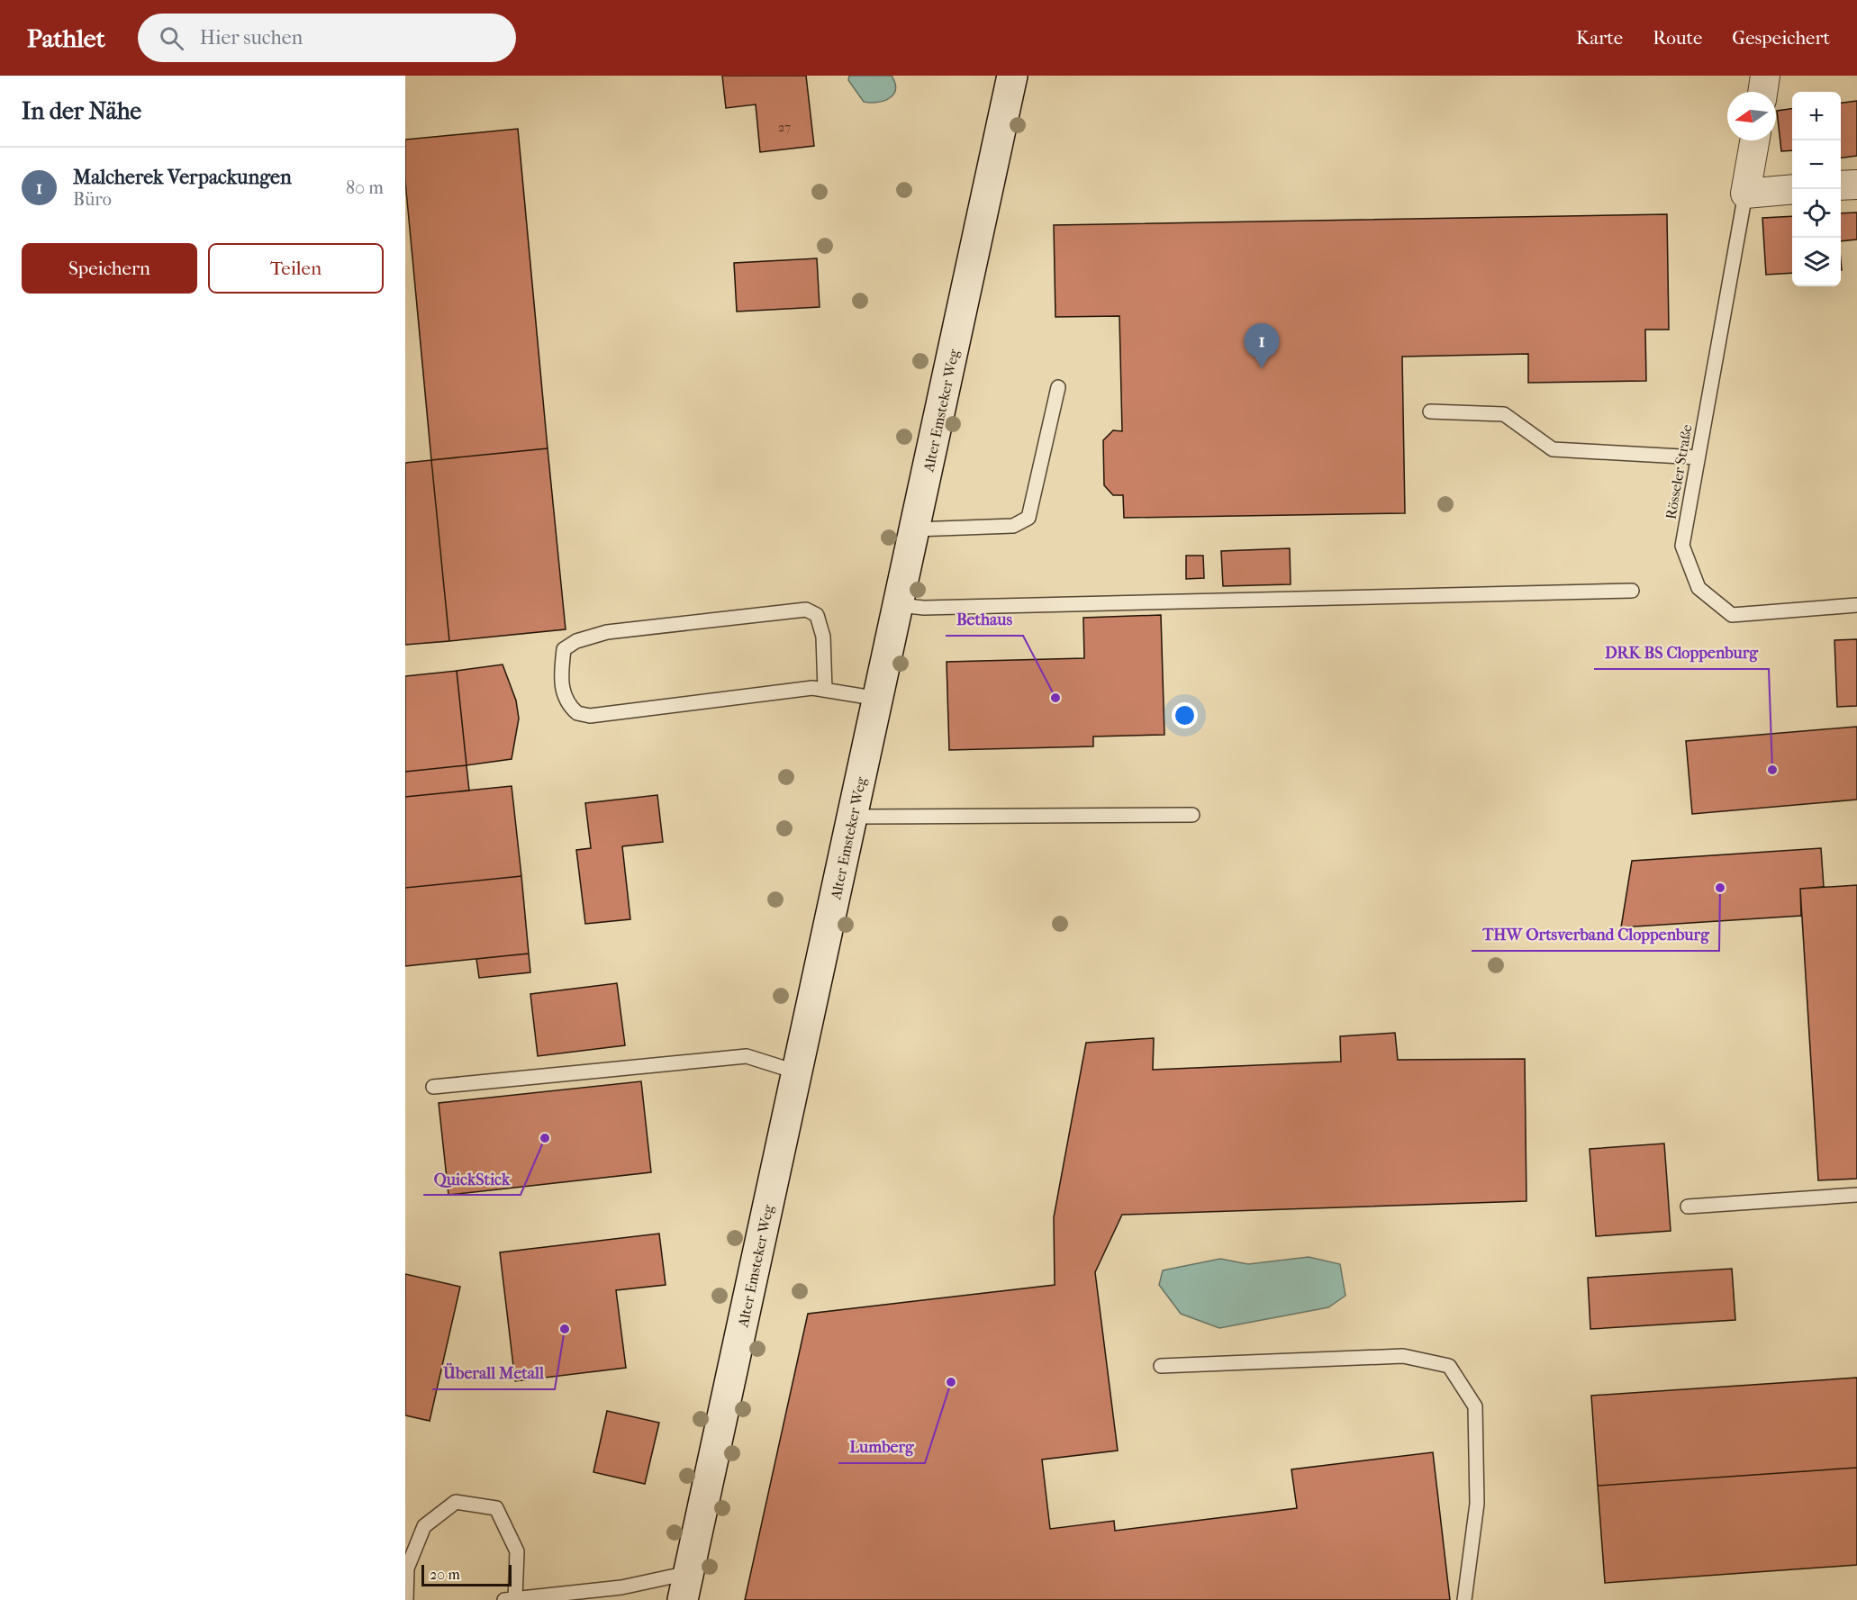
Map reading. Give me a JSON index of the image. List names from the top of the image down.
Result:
{
  "streets": {
    "street": ["Alter Emsteker Weg"],
    "lane": ["Rösseler Straße"]
  },
  "places": [
    "Bethaus",
    "DRK BS Cloppenburg",
    "THW Ortsverband Cloppenburg",
    "QuickStick",
    "Überall Metall",
    "Lumberg"
  ],
  "house_numbers": ["27"],
  "scale_bar": "20 m",
  "north": "left",
  "page": {
    "header": "Pathlet",
    "search": "Hier suchen",
    "nav": ["Karte", "Route", "Gespeichert"],
    "heading": "In der Nähe",
    "map_buttons": ["+", "−"],
    "list": [
      {
        "mark": "1",
        "name": "Malcherek Verpackungen",
        "note": "Büro",
        "value": "80 m"
      }
    ],
    "buttons": ["Speichern", "Teilen"],
    "pins": "1",
    "scale": "20 m"
  }
}
